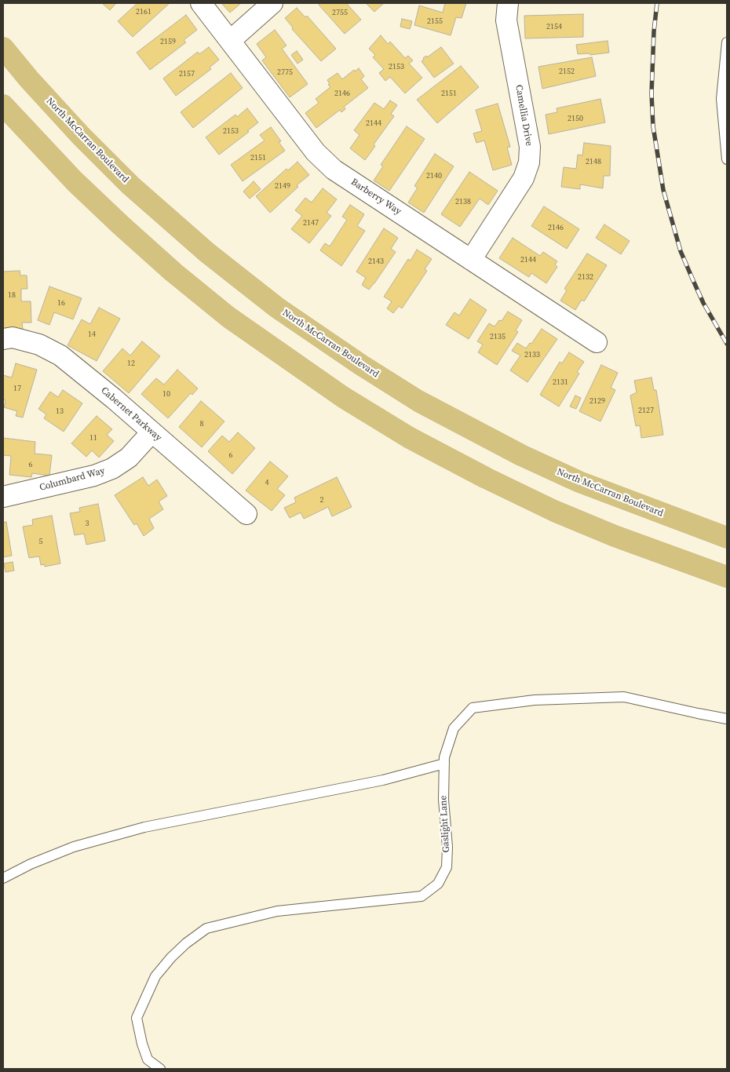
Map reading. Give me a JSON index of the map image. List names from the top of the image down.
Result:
{
  "streets": {
    "main road": ["North McCarran Boulevard"],
    "street": [
      "Camellia Drive",
      "Barberry Way",
      "Cabernet Parkway",
      "Columbard Way"
    ],
    "lane": ["Gaslight Lane"]
  },
  "crossings": [
    ["Camellia Drive", "Barberry Way"],
    ["Cabernet Parkway", "Columbard Way"]
  ],
  "house_numbers": [
    "2161",
    "2755",
    "2155",
    "2154",
    "2159",
    "2153",
    "2152",
    "2775",
    "2157",
    "2146",
    "2151",
    "2150",
    "2144",
    "2153",
    "2151",
    "2148",
    "2140",
    "2149",
    "2138",
    "2147",
    "2146",
    "2144",
    "2143",
    "2132",
    "18",
    "16",
    "14",
    "2135",
    "2133",
    "12",
    "2131",
    "17",
    "10",
    "2129",
    "2127",
    "13",
    "8",
    "11",
    "6",
    "6",
    "4",
    "2",
    "3",
    "5"
  ]
}
